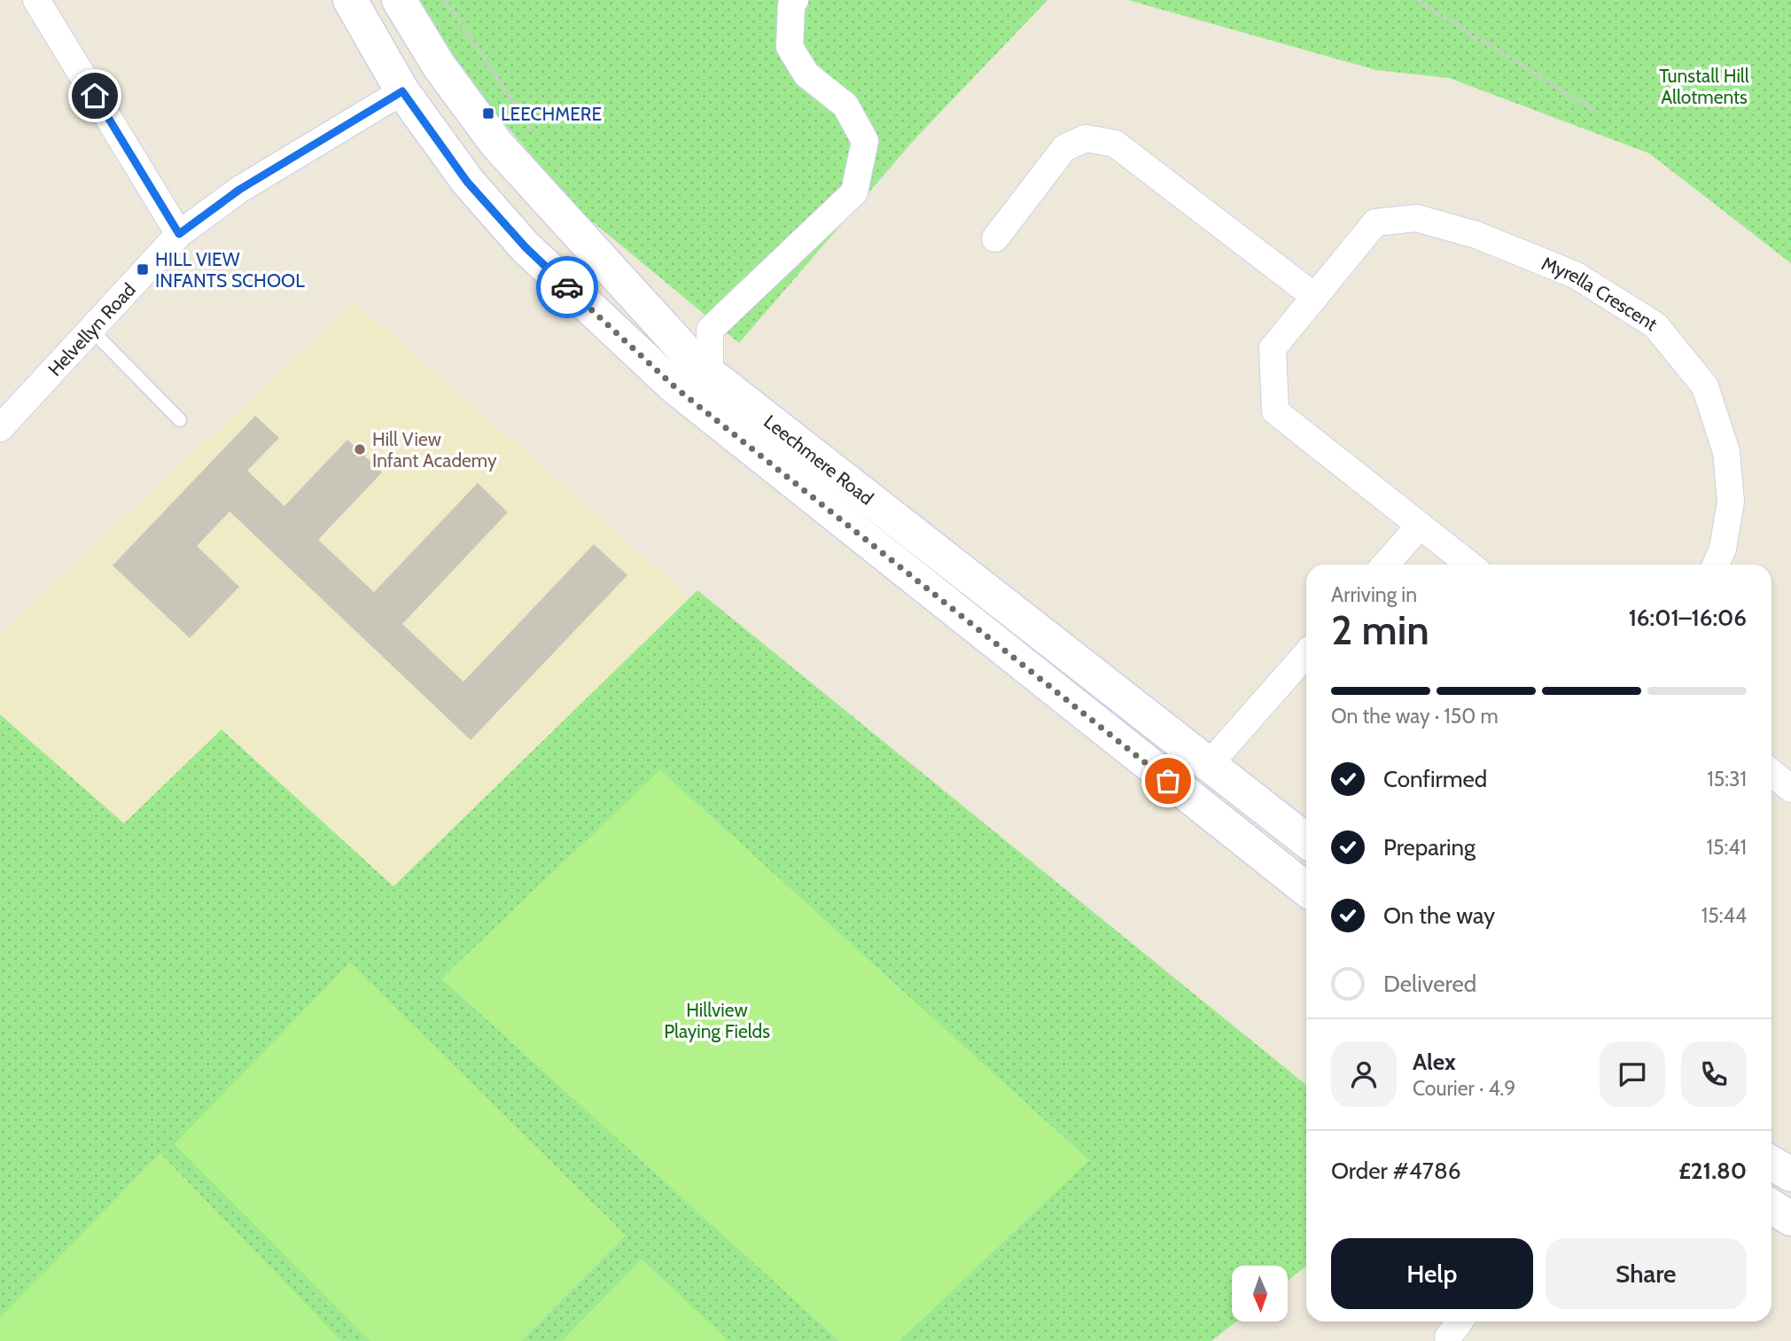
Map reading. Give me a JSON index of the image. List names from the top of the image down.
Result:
{
  "streets": {
    "main road": ["Leechmere Road"],
    "street": ["Myrella Crescent", "Helvellyn Road"]
  },
  "crossings": [
    ["Helvellyn Road", "Leechmere Road"]
  ],
  "parks": ["Tunstall Hill Allotments", "Hillview Playing Fields"],
  "places": {
    "transit": ["LEECHMERE", "HILL VIEW INFANTS SCHOOL"],
    "other": ["Hill View Infant Academy"]
  },
  "north": "bottom",
  "page": {
    "heading": ["2 min", "Arriving in", "16:01–16:06"],
    "panel": [
      "Alex",
      "Courier · 4.9",
      "Order #4786",
      "£21.80"
    ],
    "bar": "On the way · 150 m",
    "list": [
      ["Confirmed", "15:31"],
      ["Preparing", "15:41"],
      ["On the way", "15:44"],
      "Delivered"
    ],
    "buttons": ["Help", "Share"]
  }
}
